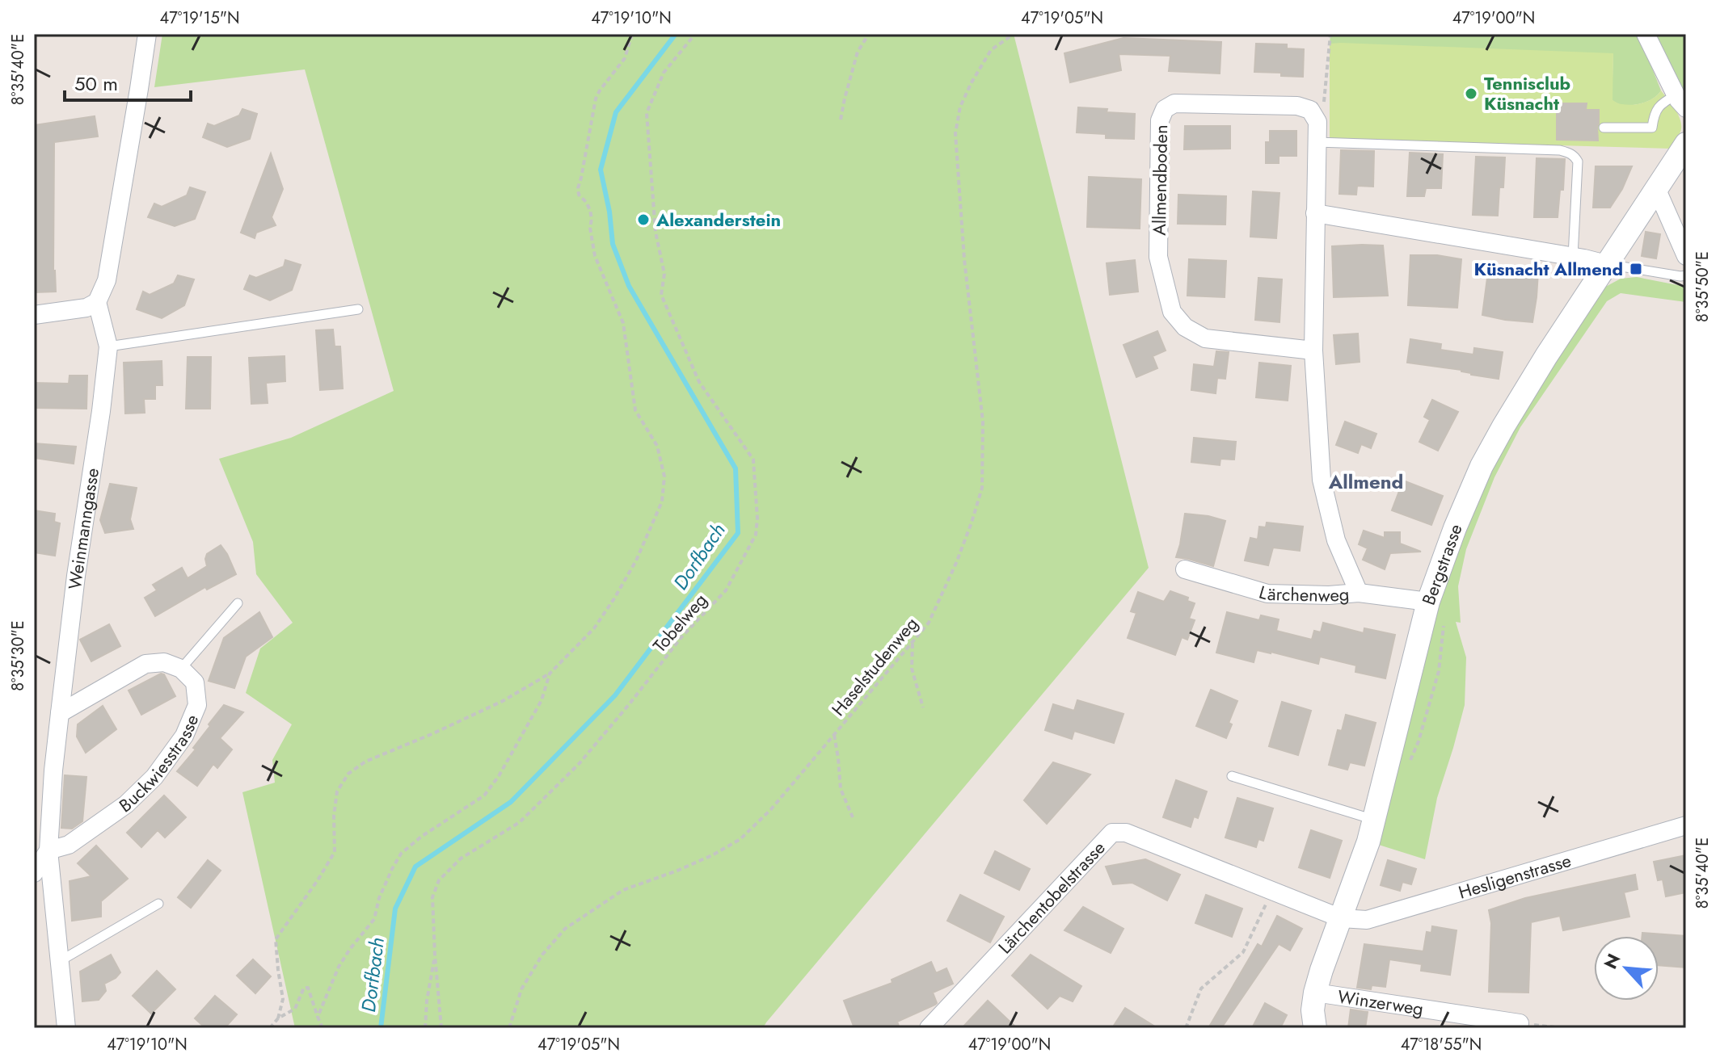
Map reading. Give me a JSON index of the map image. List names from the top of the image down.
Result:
{
  "streets": {
    "street": [
      "Allmendboden",
      "Weinmanngasse",
      "Bergstrasse",
      "Lärchenweg",
      "Buckwiesstrasse",
      "Hesligenstrasse",
      "Lärchentobelstrasse",
      "Winzerweg"
    ],
    "path": ["Tobelweg", "Haselstudenweg"]
  },
  "crossings": [
    ["Weinmanngasse", "Buckwiesstrasse"],
    ["Bergstrasse", "Lärchenweg"],
    ["Bergstrasse", "Hesligenstrasse"],
    ["Bergstrasse", "Lärchentobelstrasse"],
    ["Bergstrasse", "Winzerweg"],
    ["Hesligenstrasse", "Lärchentobelstrasse"]
  ],
  "districts": ["Allmend"],
  "water": ["Dorfbach"],
  "places": {
    "other": ["Tennisclub Küsnacht", "Alexanderstein"],
    "transit": ["Küsnacht Allmend"]
  },
  "scale_bar": "50 m",
  "north": "top left",
  "coordinates": [
    "47°19'15\"N",
    "47°19'10\"N",
    "47°19'05\"N",
    "47°19'00\"N",
    "8°35'40\"E",
    "8°35'50\"E",
    "8°35'30\"E",
    "47°18'55\"N"
  ]
}
